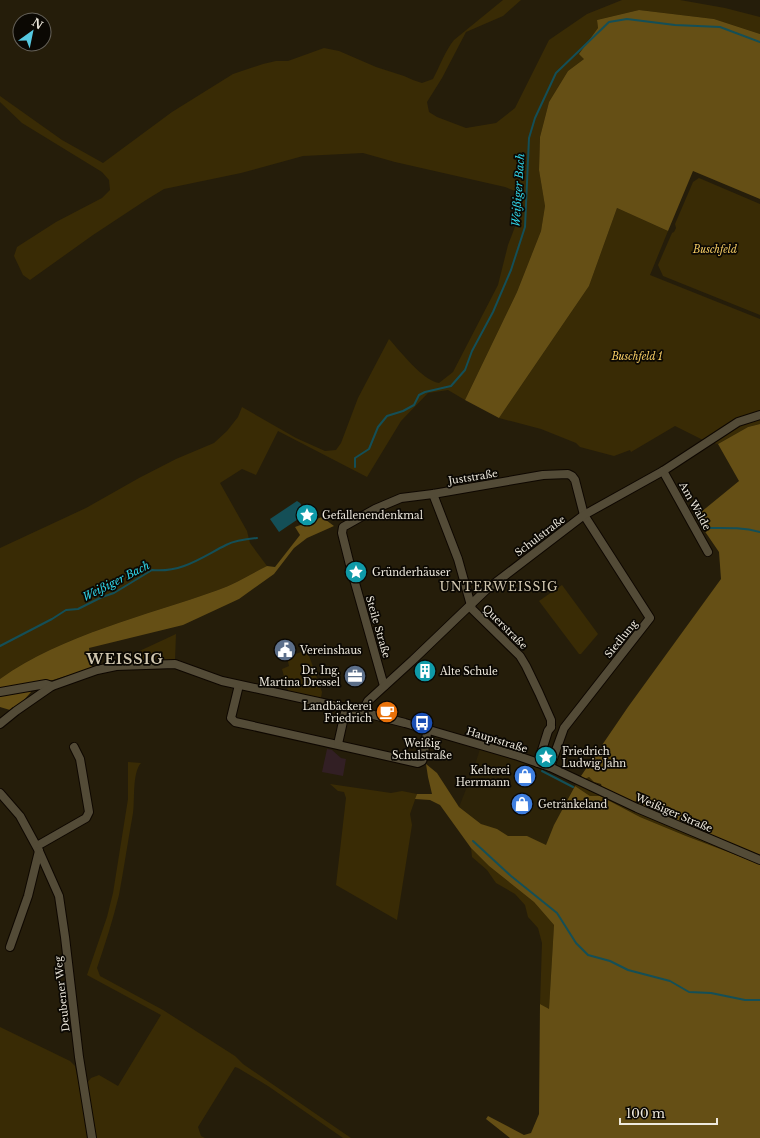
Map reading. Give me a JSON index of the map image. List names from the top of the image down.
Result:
{
  "streets": {
    "street": [
      "Juststraße",
      "Am Walde",
      "Schulstraße",
      "Steile Straße",
      "Querstraße",
      "Siedlung",
      "Hauptstraße",
      "Weißiger Straße",
      "Deubener Weg"
    ]
  },
  "crossings": [
    ["Juststraße", "Schulstraße"],
    ["Juststraße", "Steile Straße"],
    ["Juststraße", "Querstraße"],
    ["Juststraße", "Siedlung"],
    ["Am Walde", "Schulstraße"],
    ["Schulstraße", "Steile Straße"],
    ["Schulstraße", "Querstraße"],
    ["Schulstraße", "Siedlung"],
    ["Schulstraße", "Hauptstraße"],
    ["Siedlung", "Hauptstraße"],
    ["Hauptstraße", "Weißiger Straße"]
  ],
  "districts": ["UNTERWEISSIG", "WEISSIG"],
  "water": ["Weißiger Bach"],
  "parks": ["Buschfeld", "Buschfeld 1"],
  "places": {
    "place": ["Gefallenendenkmal", "Gründerhäuser", "Friedrich Ludwig Jahn"],
    "public building": ["Vereinshaus"],
    "building": ["Alte Schule"],
    "office": ["Dr. Ing. Martina Dressel"],
    "cafe": ["Landbäckerei Friedrich"],
    "bus stop": ["Weißig Schulstraße"],
    "shop": ["Kelterei Herrmann", "Getränkeland"]
  },
  "scale_bar": "100 m",
  "north": "top right"
}
